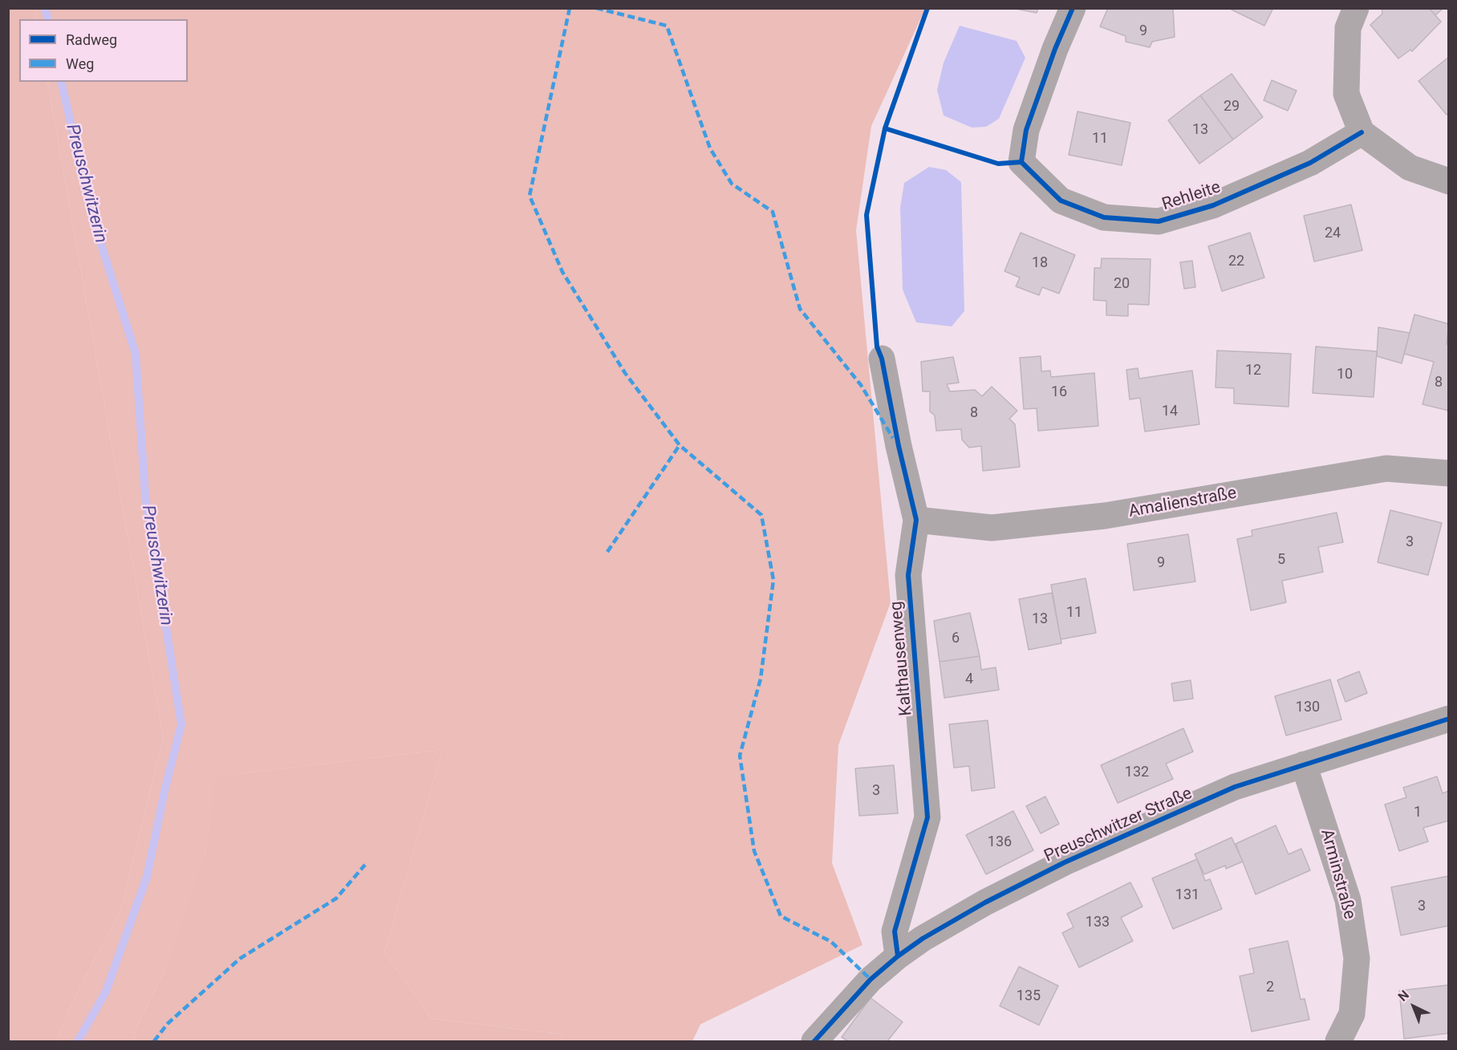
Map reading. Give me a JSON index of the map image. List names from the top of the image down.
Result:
{
  "streets": {
    "street": [
      "Rehleite",
      "Amalienstraße",
      "Kalthausenweg",
      "Preuschwitzer Straße",
      "Arminstraße"
    ]
  },
  "crossings": [
    ["Amalienstraße", "Kalthausenweg"],
    ["Kalthausenweg", "Preuschwitzer Straße"],
    ["Preuschwitzer Straße", "Arminstraße"]
  ],
  "water": ["Preuschwitzerin"],
  "house_numbers": [
    "9",
    "29",
    "13",
    "11",
    "24",
    "22",
    "18",
    "20",
    "12",
    "10",
    "8",
    "16",
    "14",
    "8",
    "3",
    "5",
    "9",
    "11",
    "13",
    "6",
    "4",
    "130",
    "132",
    "3",
    "1",
    "136",
    "131",
    "3",
    "133",
    "2",
    "135"
  ],
  "legend": ["Radweg", "Weg"],
  "north": "top left"
}
